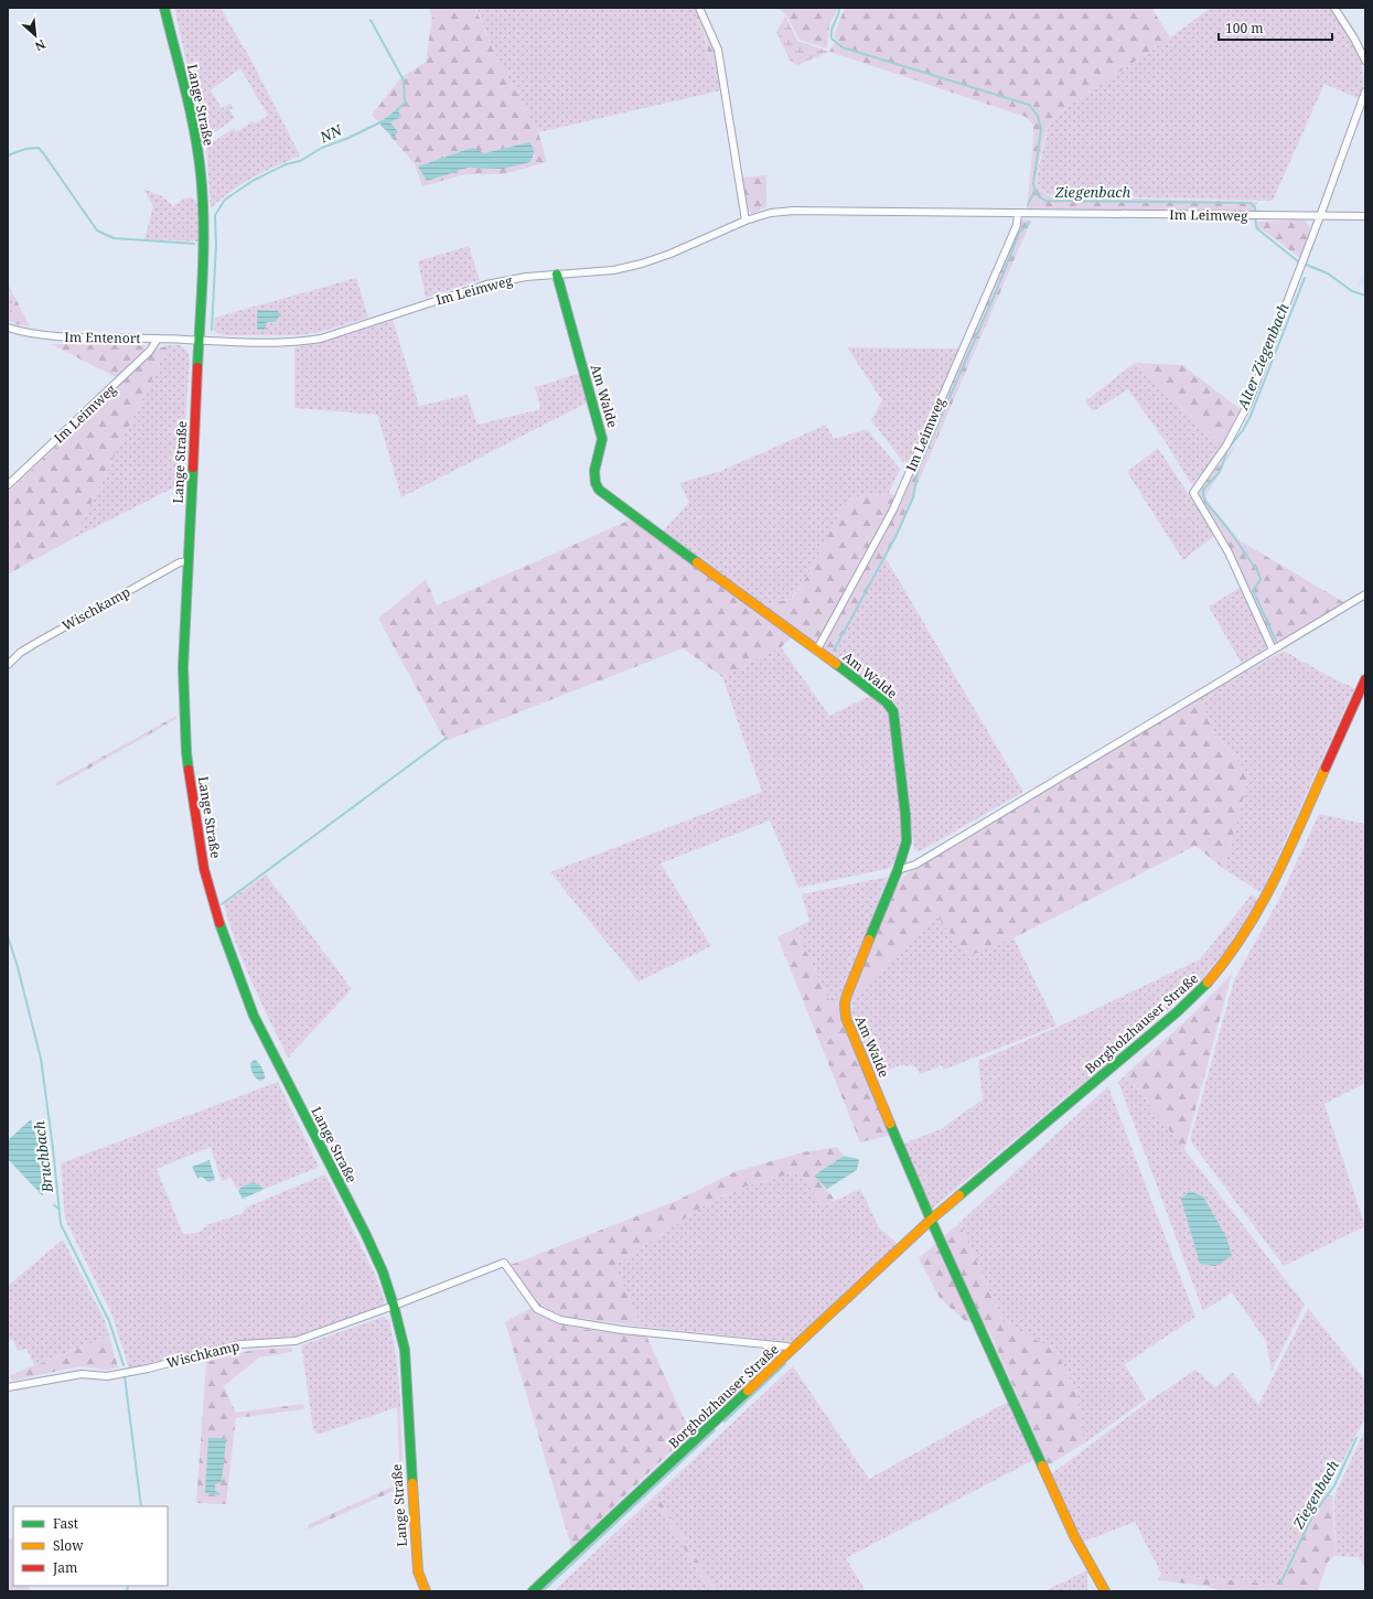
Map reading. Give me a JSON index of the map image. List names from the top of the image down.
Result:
{
  "streets": {
    "street": [
      "Lange Straße",
      "Im Leimweg",
      "Im Entenort",
      "Am Walde",
      "Wischkamp",
      "Borgholzhauser Straße"
    ]
  },
  "crossings": [
    ["Lange Straße", "Im Leimweg"],
    ["Lange Straße", "Im Entenort"],
    ["Lange Straße", "Wischkamp"],
    ["Im Leimweg", "Im Entenort"],
    ["Im Leimweg", "Am Walde"],
    ["Am Walde", "Borgholzhauser Straße"],
    ["Wischkamp", "Borgholzhauser Straße"]
  ],
  "water": [
    "NN",
    "Ziegenbach",
    "Alter Ziegenbach",
    "Bruchbach"
  ],
  "legend": ["Fast", "Slow", "Jam"],
  "scale_bar": "100 m",
  "north": "bottom right"
}
